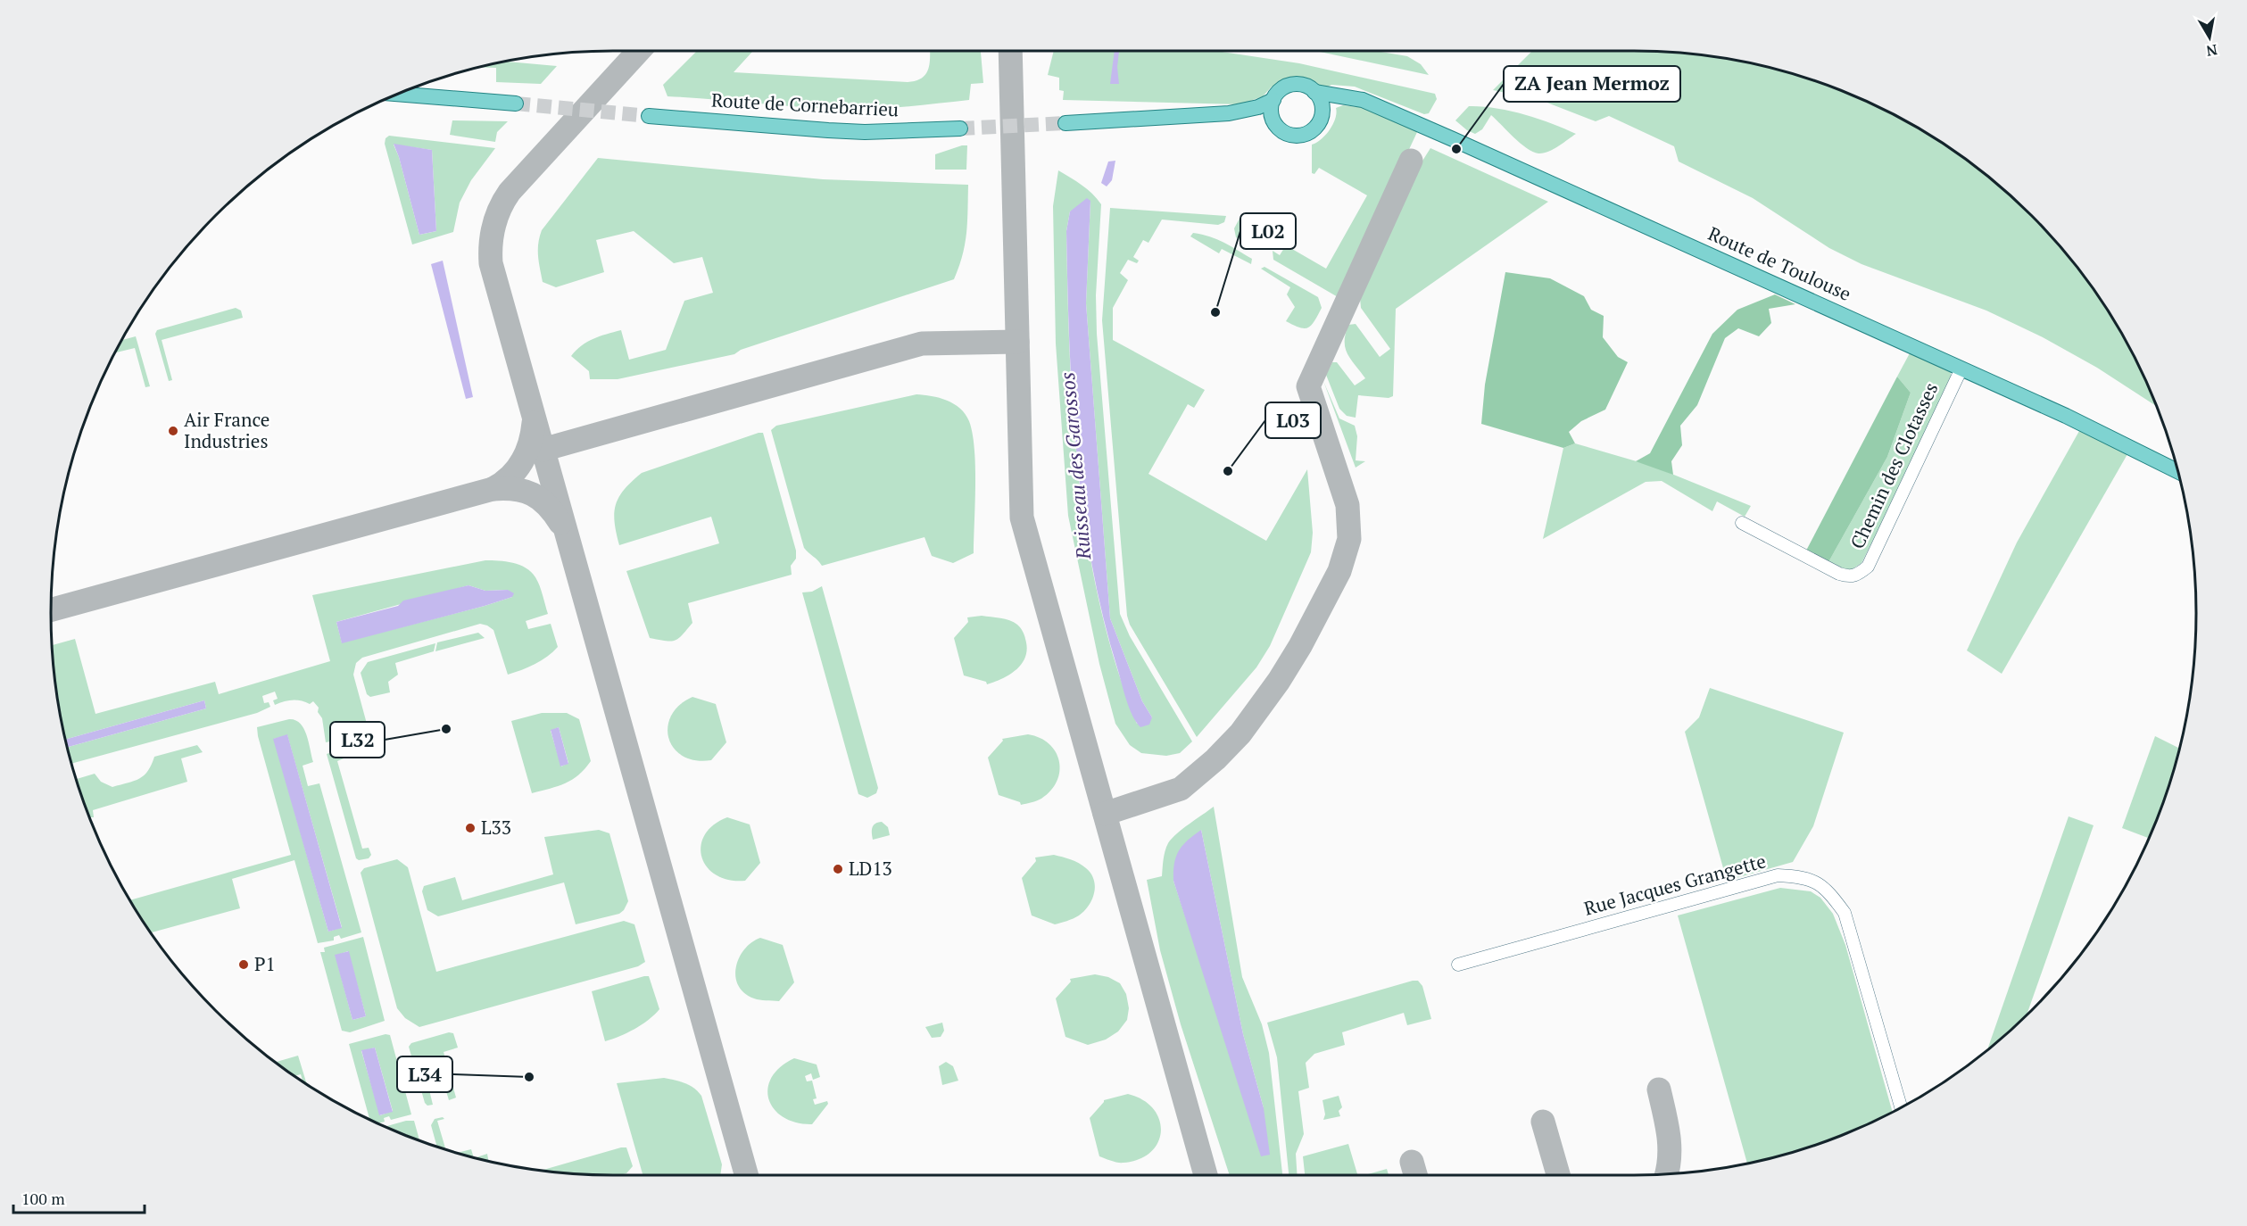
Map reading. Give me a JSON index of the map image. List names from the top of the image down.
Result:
{
  "streets": {
    "main road": ["Route de Cornebarrieu", "Route de Toulouse"],
    "street": ["Chemin des Clotasses", "Rue Jacques Grangette"]
  },
  "crossings": [
    ["Route de Toulouse", "Chemin des Clotasses"]
  ],
  "water": ["Ruisseau des Garossos"],
  "places": [
    "ZA Jean Mermoz",
    "L02",
    "Air France Industries",
    "L03",
    "L32",
    "L33",
    "LD13",
    "P1",
    "L34"
  ],
  "scale_bar": "100 m",
  "north": "bottom"
}
